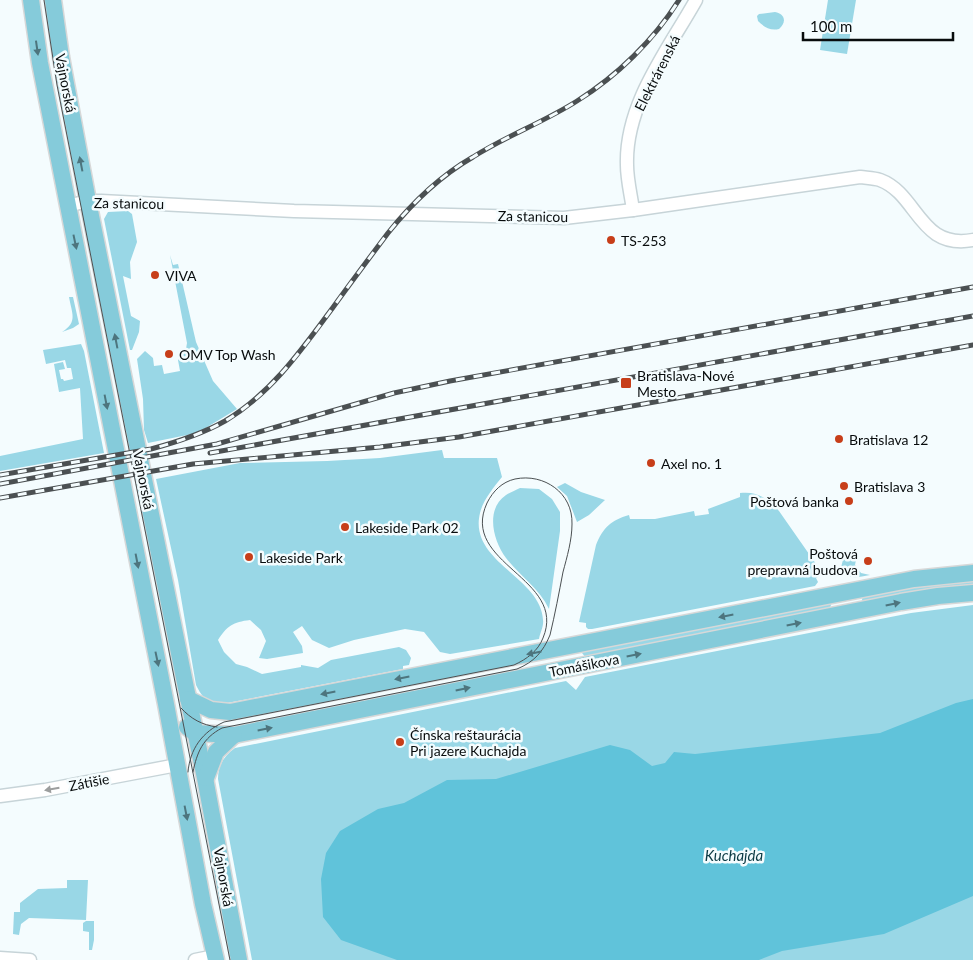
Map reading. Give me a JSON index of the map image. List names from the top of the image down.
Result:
{
  "streets": {
    "main road": ["Vajnorská", "Tomášikova"],
    "street": ["Elektrárenská", "Za stanicou", "Zátišie"]
  },
  "crossings": [
    ["Elektrárenská", "Za stanicou"],
    ["Vajnorská", "Za stanicou"],
    ["Vajnorská", "Tomášikova"],
    ["Vajnorská", "Zátišie"],
    ["Tomášikova", "Zátišie"]
  ],
  "one_way": ["Zátišie"],
  "water": ["Kuchajda"],
  "places": {
    "other": [
      "TS-253",
      "VIVA",
      "OMV Top Wash",
      "Bratislava 12",
      "Axel no. 1",
      "Bratislava 3",
      "Poštová banka",
      "Lakeside Park 02",
      "Lakeside Park",
      "Poštová prepravná budova",
      "Čínska reštaurácia Pri jazere Kuchajda"
    ],
    "transit": ["Bratislava-Nové Mesto"]
  },
  "scale_bar": "100 m"
}
